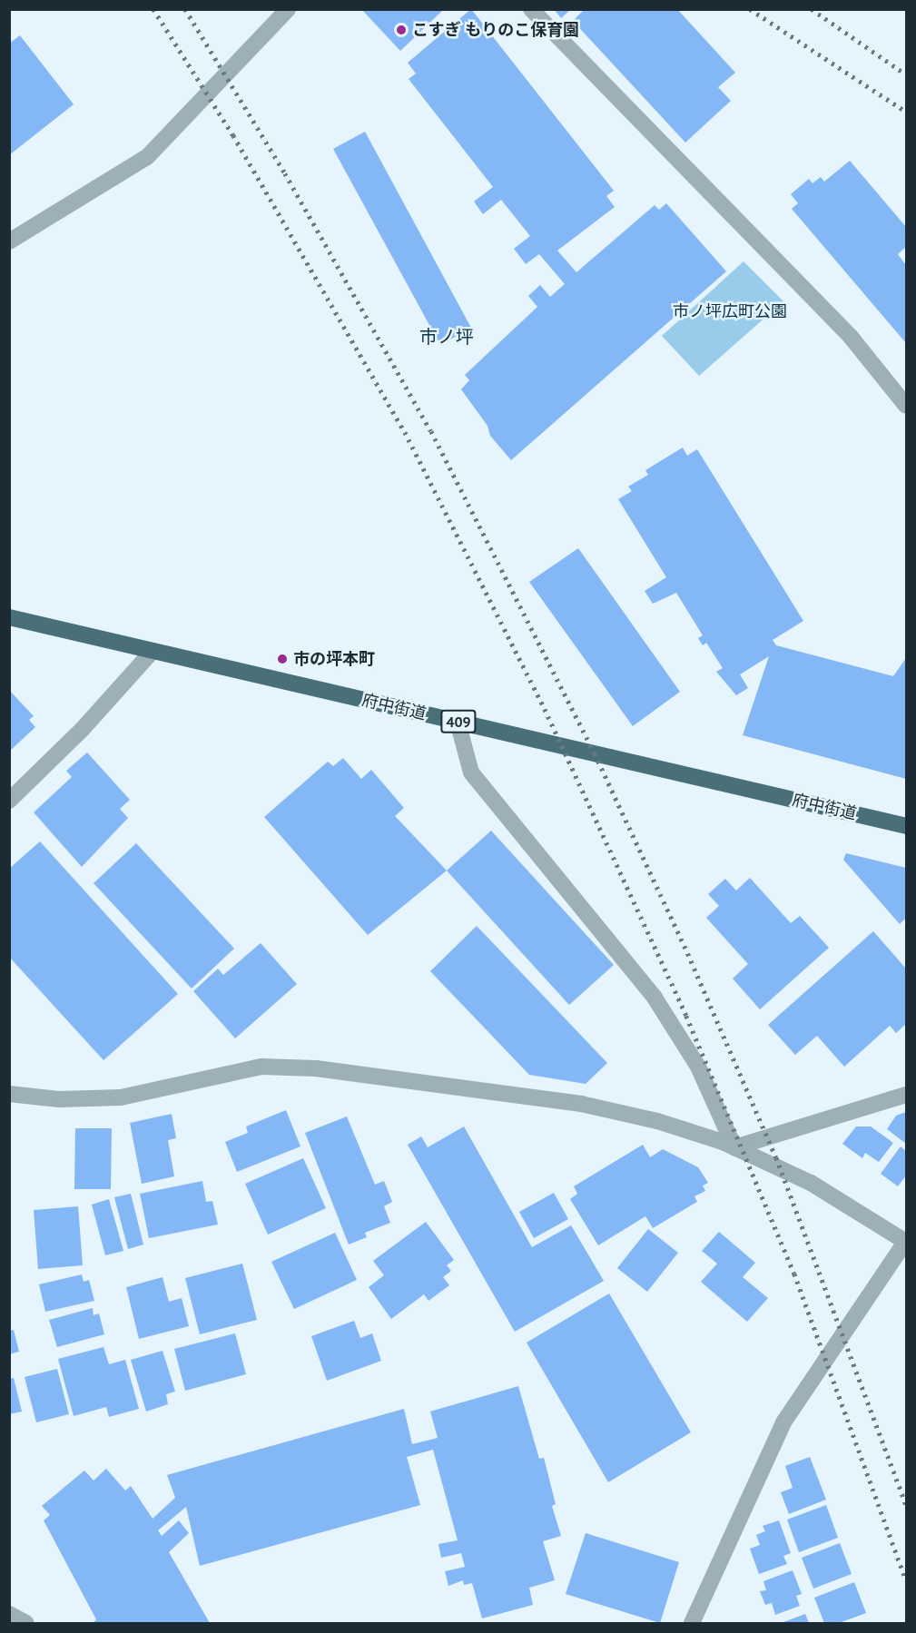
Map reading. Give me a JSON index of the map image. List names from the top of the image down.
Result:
{
  "streets": {
    "highway": ["府中街道", "409"]
  },
  "districts": ["市ノ坪"],
  "parks": ["市ノ坪広町公園"],
  "places": ["こすぎ もりのこ保育園", "市の坪本町"]
}
